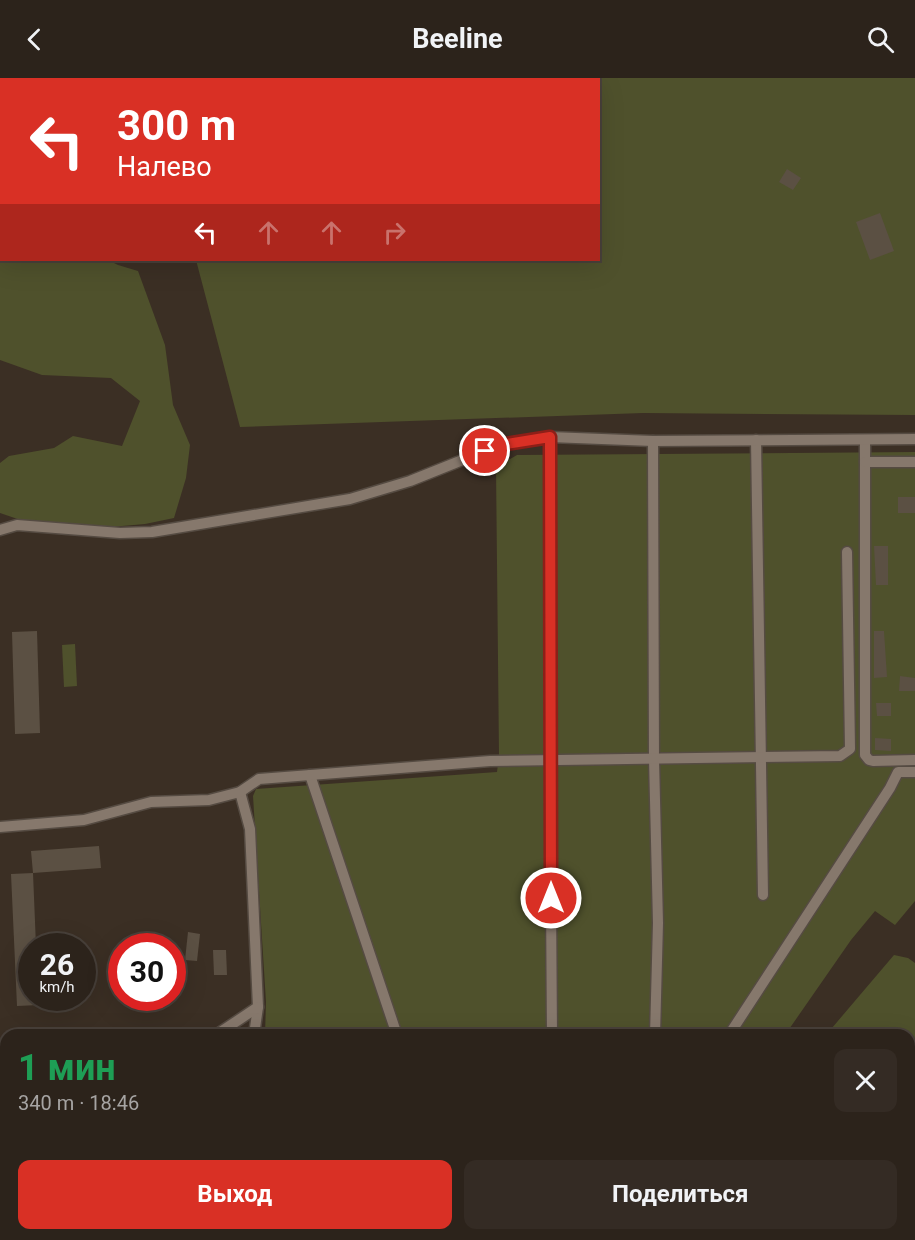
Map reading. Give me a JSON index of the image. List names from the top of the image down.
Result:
{
  "page": {
    "header": "Beeline",
    "turn": ["300 m", "Налево"],
    "speed": "26 km/h",
    "limit": "30",
    "heading": ["1 мин", "340 m · 18:46"],
    "buttons": ["Выход", "Поделиться"]
  }
}
